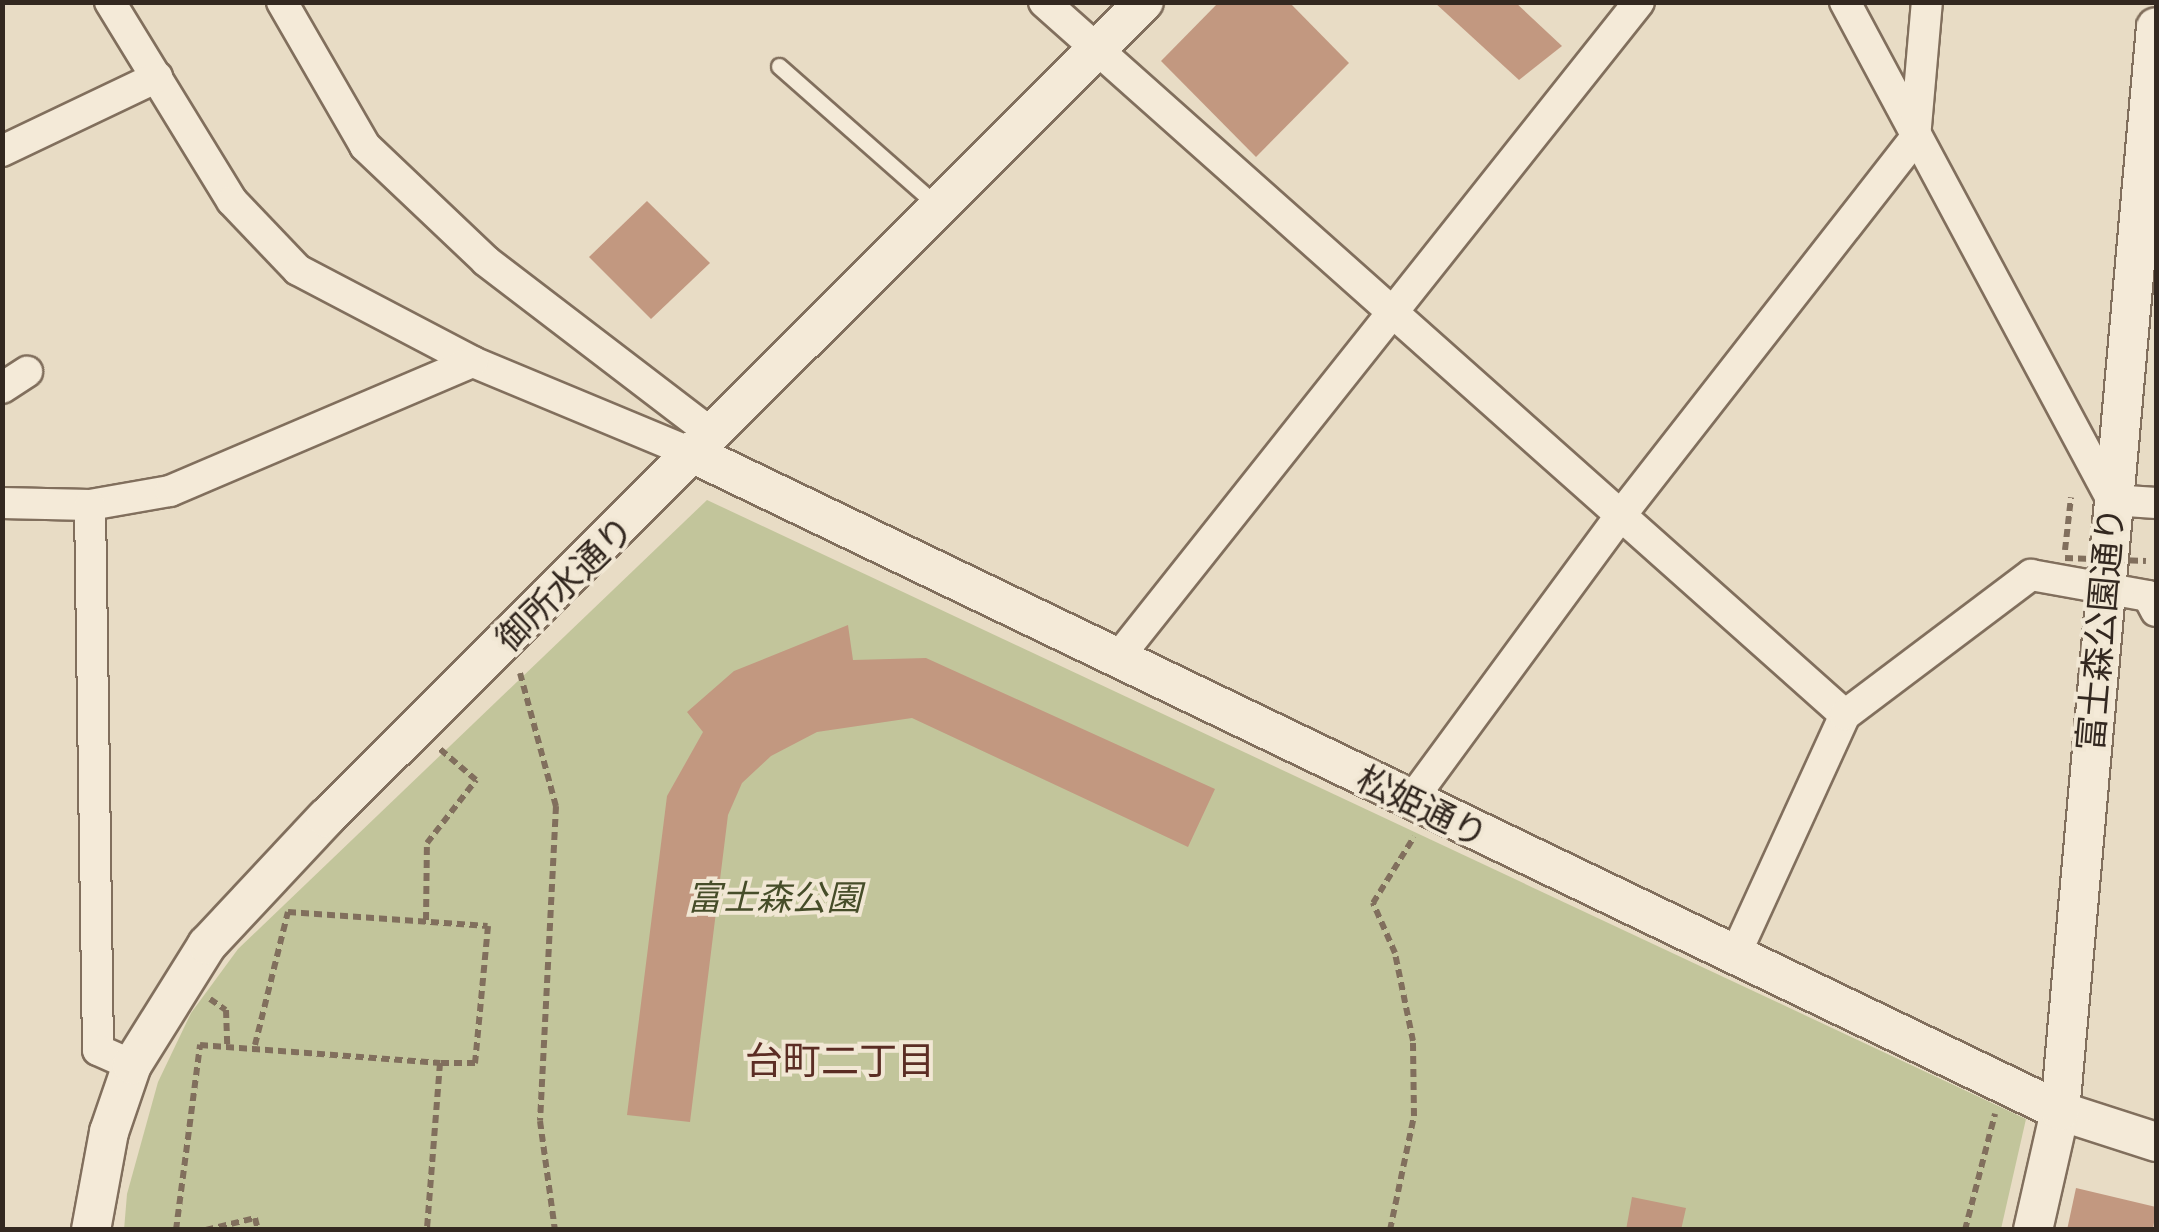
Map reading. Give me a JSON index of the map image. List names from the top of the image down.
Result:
{
  "streets": {
    "street": ["御所水通り", "富士森公園通り", "松姫通り"]
  },
  "crossings": [
    ["御所水通り", "松姫通り"],
    ["富士森公園通り", "松姫通り"]
  ],
  "districts": ["台町二丁目"],
  "parks": ["富士森公園"]
}
